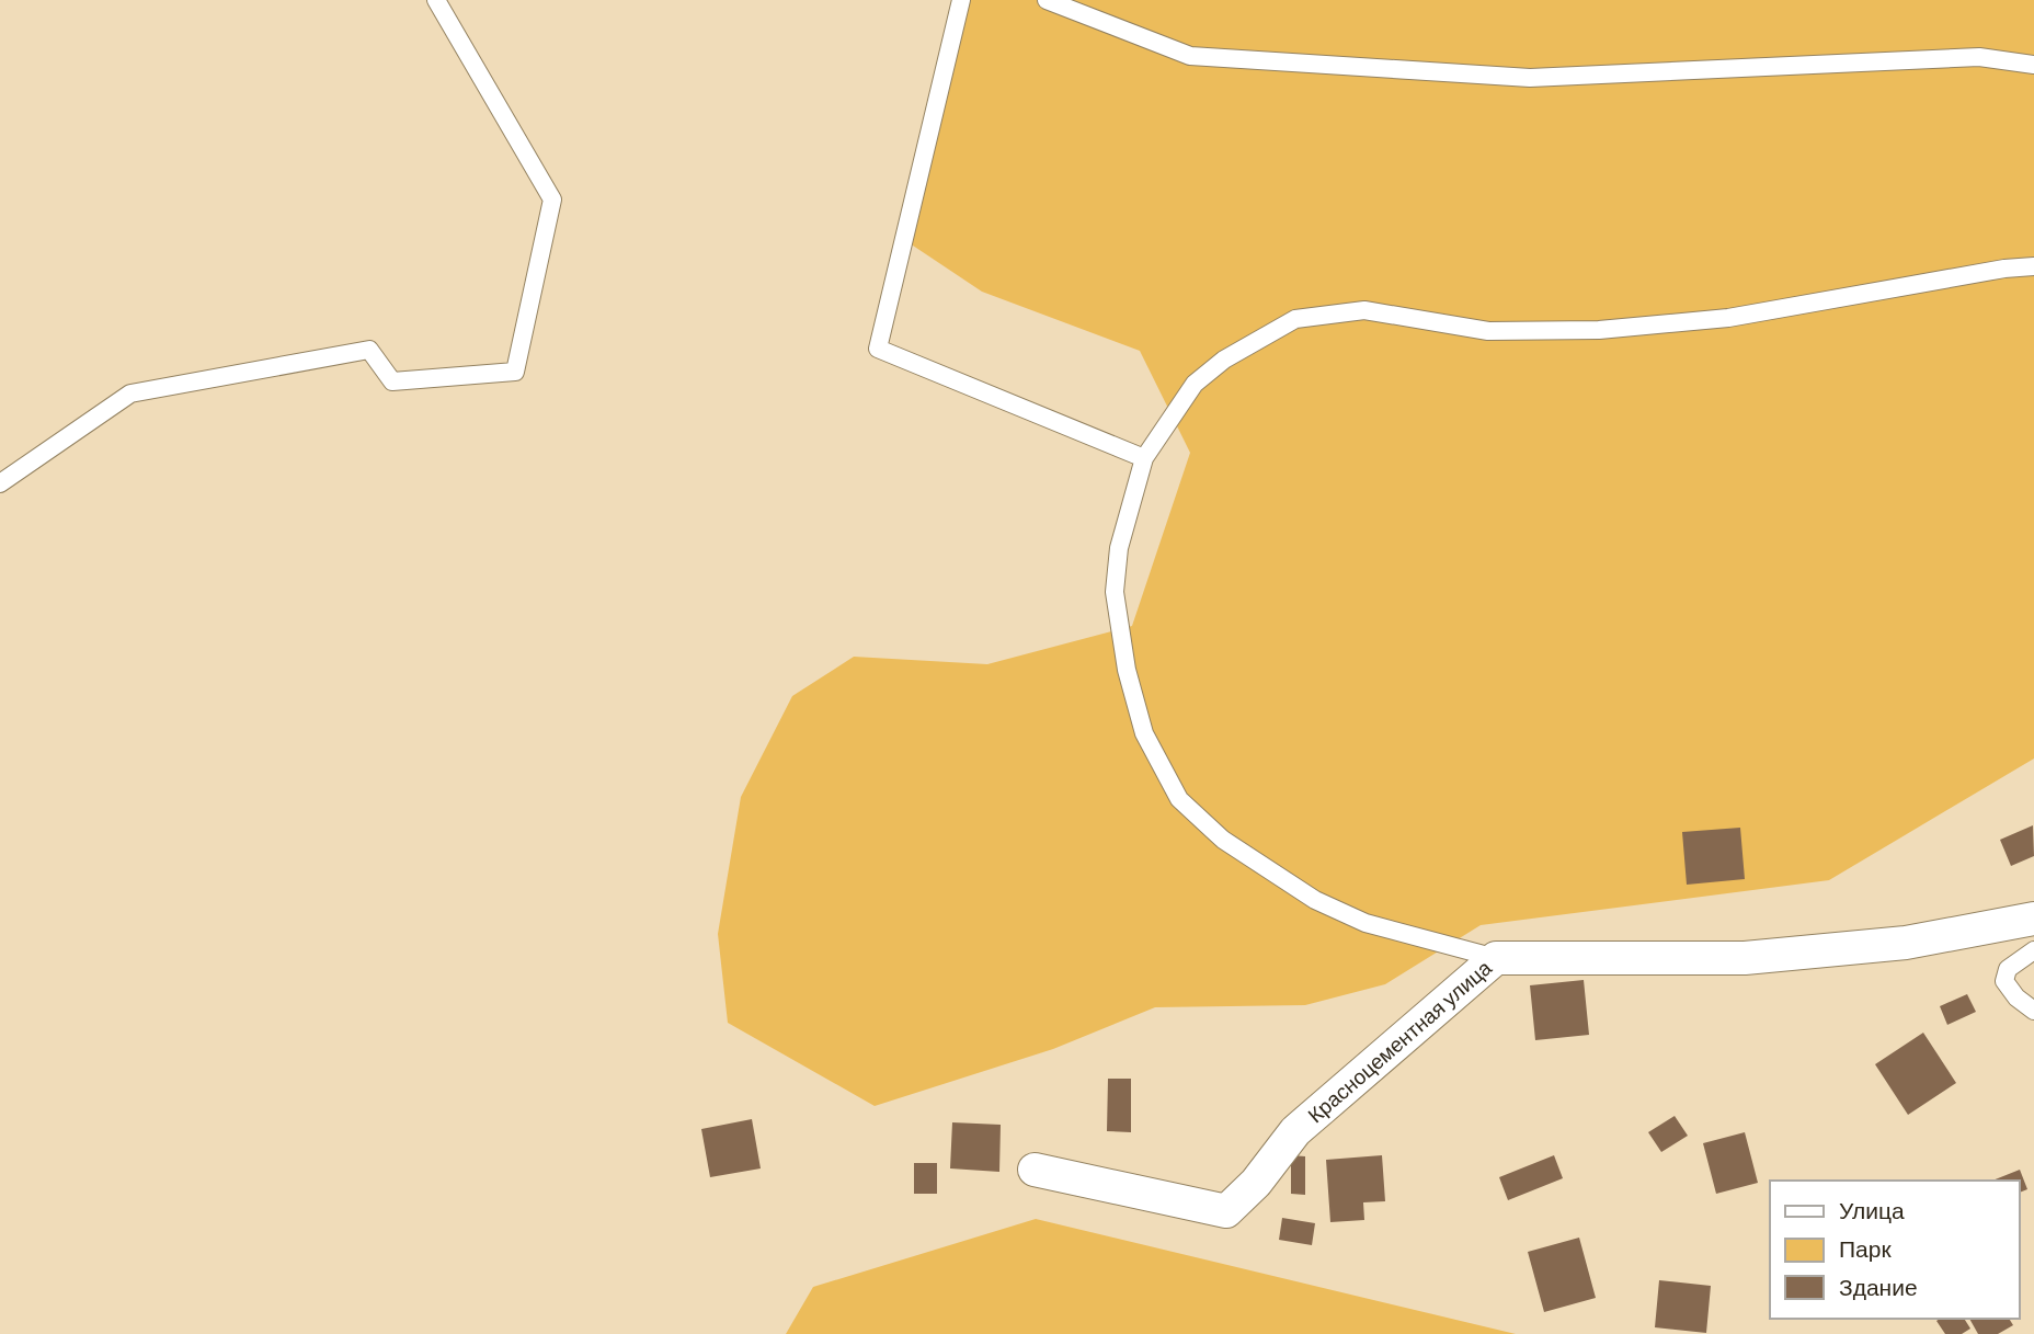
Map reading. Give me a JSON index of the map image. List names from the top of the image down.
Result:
{
  "streets": {
    "street": ["Красноцементная улица"]
  },
  "legend": ["Улица", "Парк", "Здание"]
}
